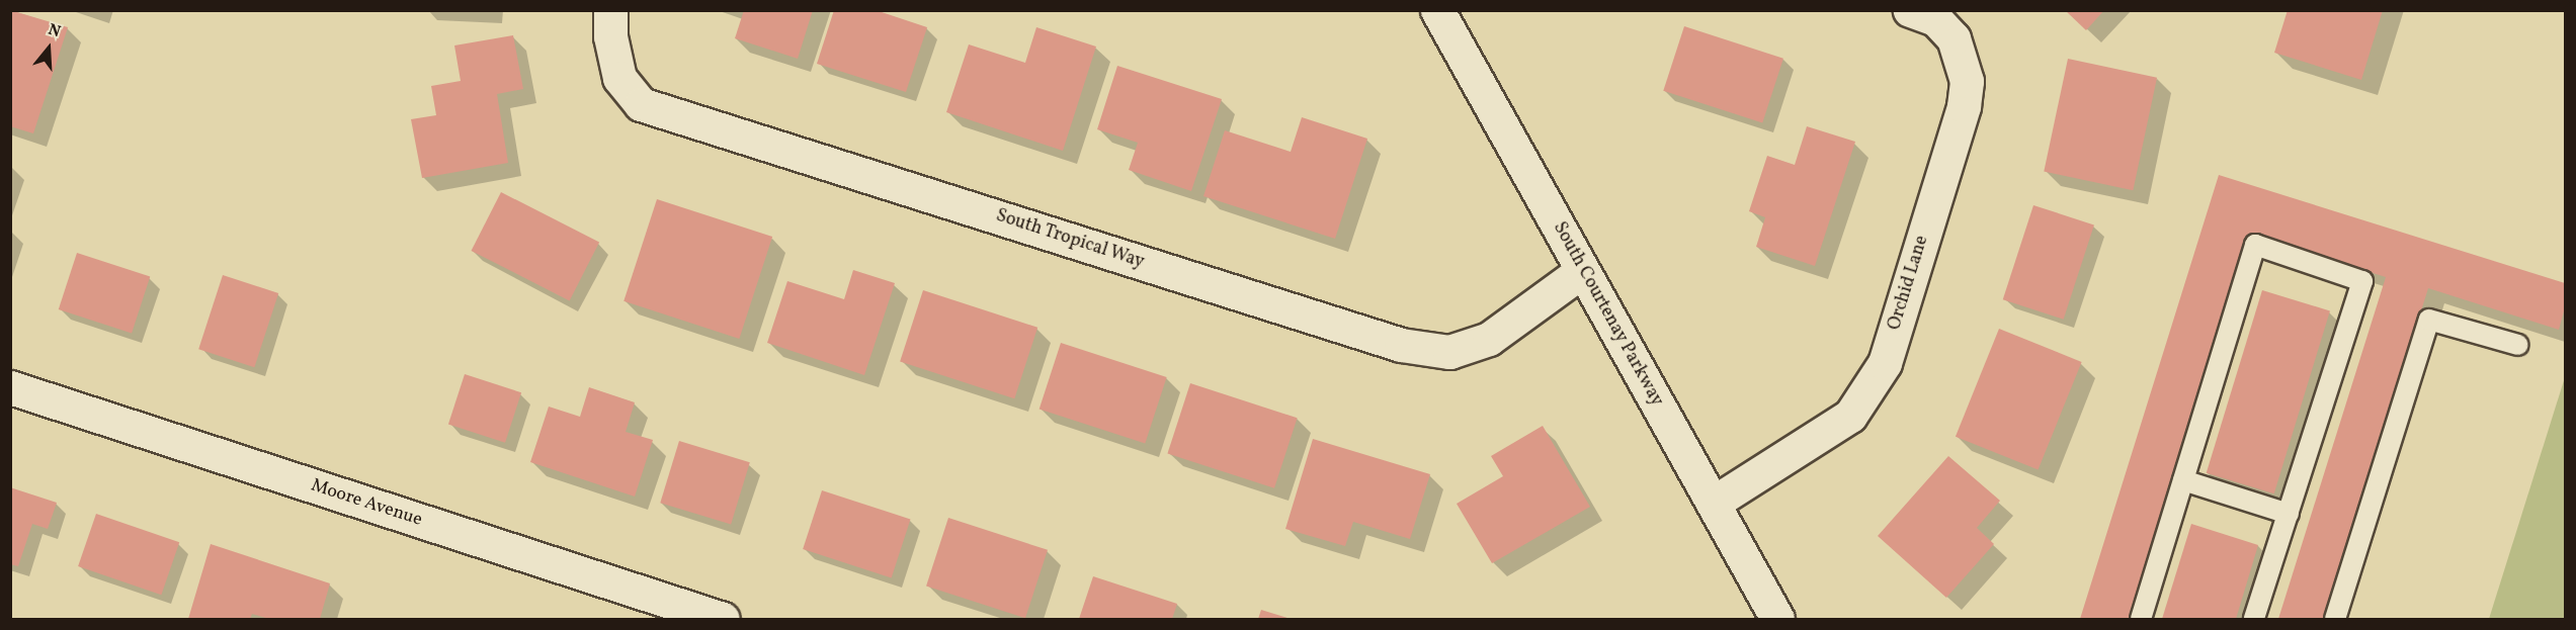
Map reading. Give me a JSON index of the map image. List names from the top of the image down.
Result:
{
  "streets": {
    "street": [
      "South Tropical Way",
      "Orchid Lane",
      "South Courtenay Parkway",
      "Moore Avenue"
    ]
  },
  "crossings": [
    ["South Tropical Way", "South Courtenay Parkway"],
    ["Orchid Lane", "South Courtenay Parkway"]
  ],
  "north": "top"
}
